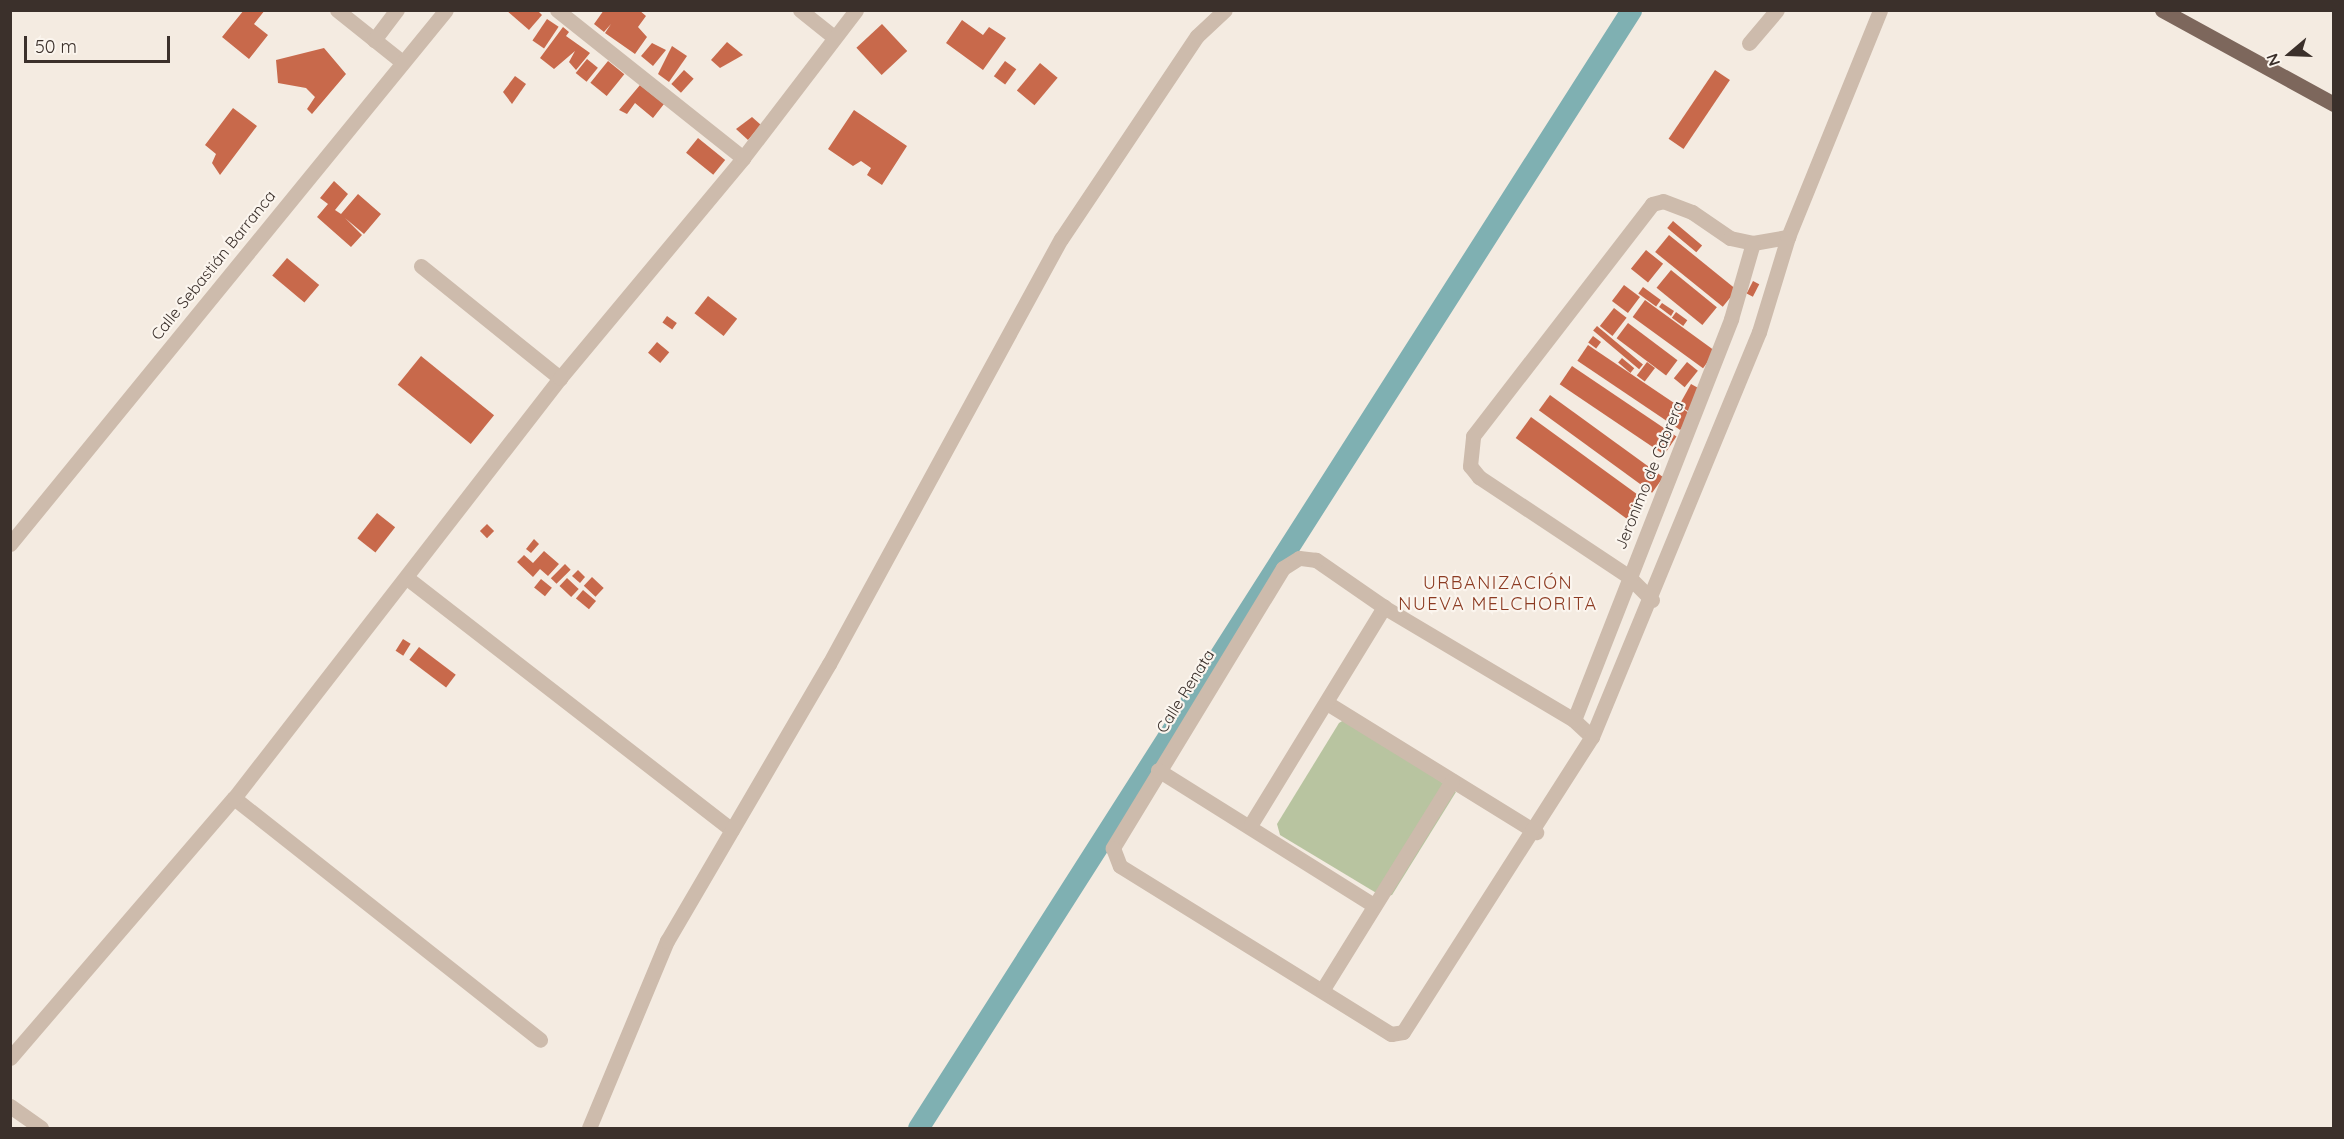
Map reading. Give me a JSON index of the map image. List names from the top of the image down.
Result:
{
  "streets": {
    "street": ["Calle Sebastián Barranca", "Jeronimo de Cabrera", "Calle Renata"]
  },
  "districts": ["URBANIZACIÓN NUEVA MELCHORITA"],
  "scale_bar": "50 m",
  "north": "left"
}
